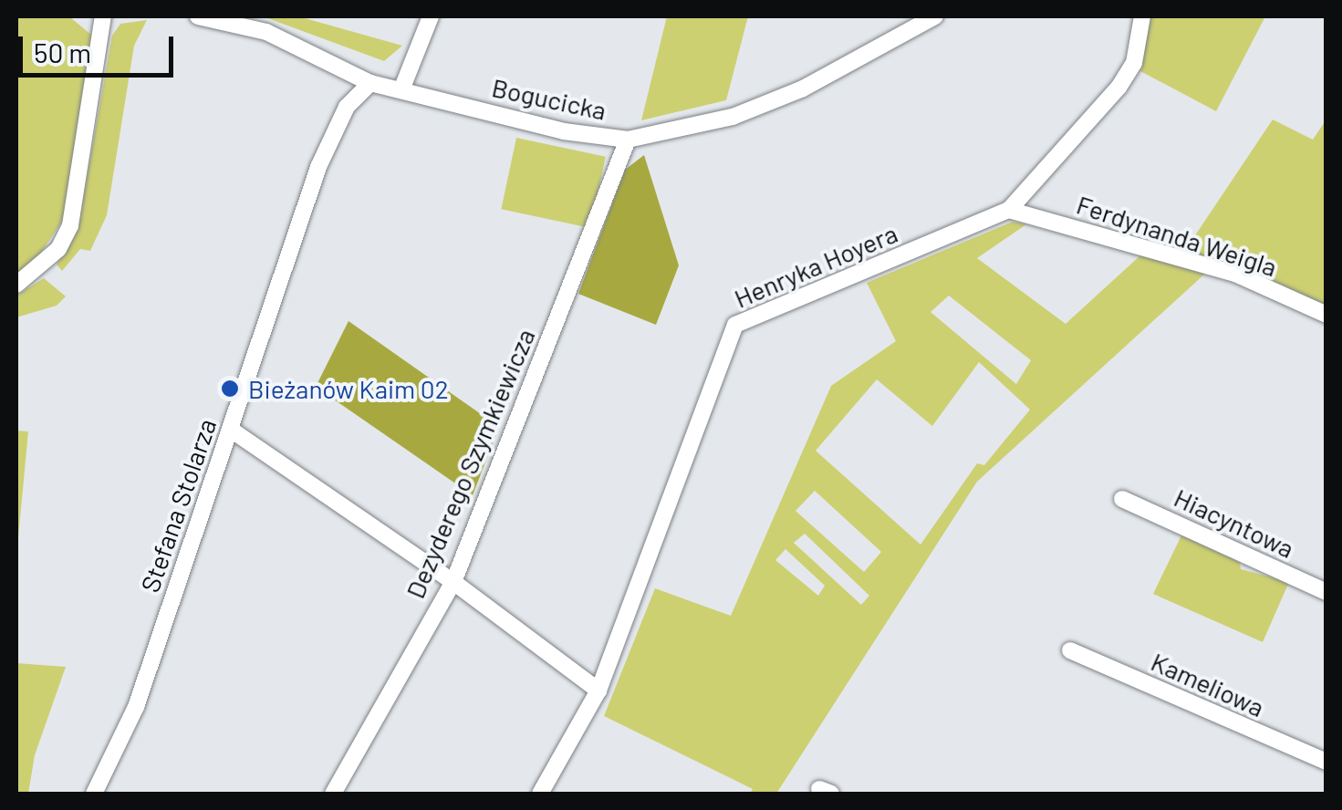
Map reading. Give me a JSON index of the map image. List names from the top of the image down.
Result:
{
  "streets": {
    "street": [
      "Bogucicka",
      "Ferdynanda Weigla",
      "Henryka Hoyera",
      "Dezyderego Szymkiewicza",
      "Stefana Stolarza",
      "Hiacyntowa",
      "Kameliowa"
    ]
  },
  "crossings": [
    ["Bogucicka", "Dezyderego Szymkiewicza"],
    ["Bogucicka", "Stefana Stolarza"],
    ["Ferdynanda Weigla", "Henryka Hoyera"]
  ],
  "places": ["Bieżanów Kaim 02"],
  "scale_bar": "50 m"
}
